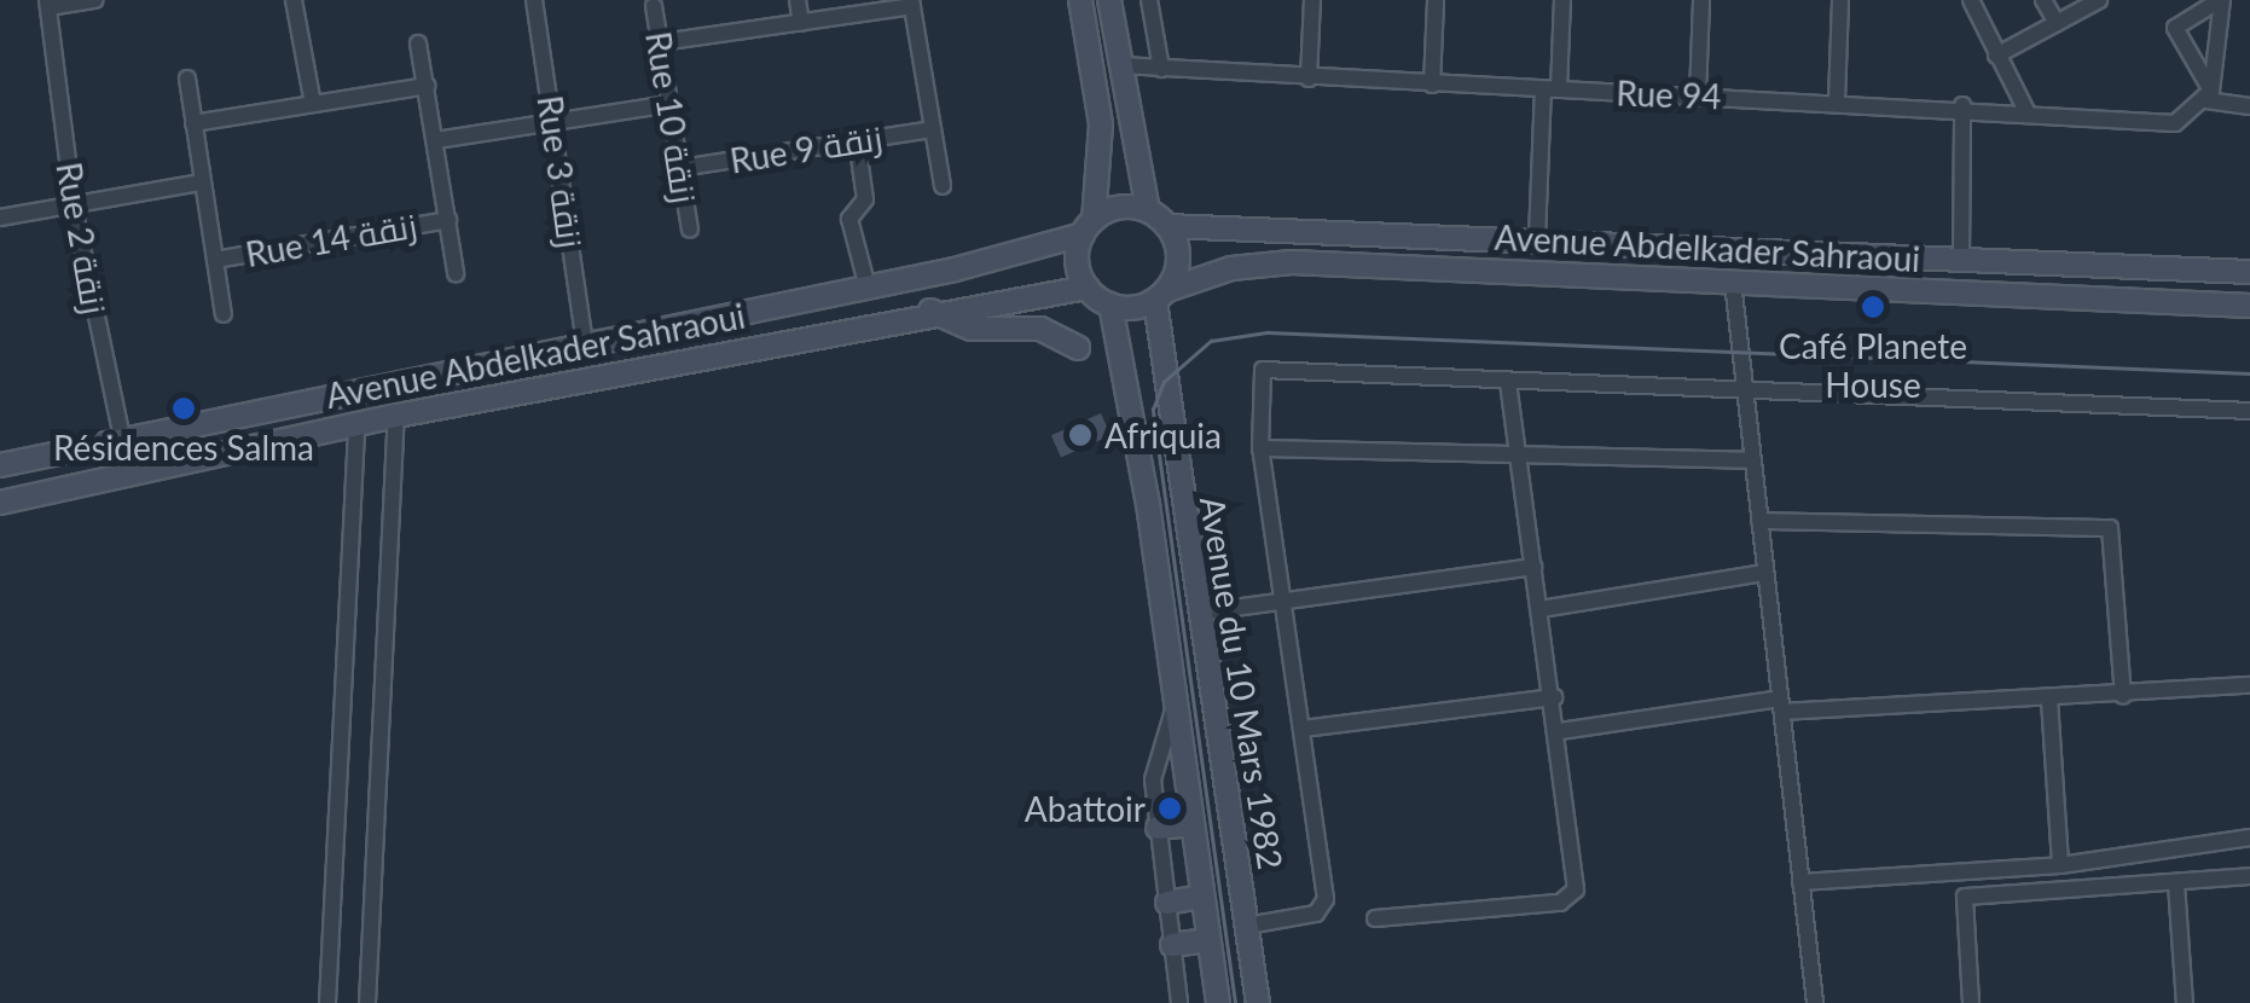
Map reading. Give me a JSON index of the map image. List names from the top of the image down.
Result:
{
  "streets": {
    "main road": ["Avenue Abdelkader Sahraoui", "Avenue du 10 Mars 1982"],
    "street": [
      "Rue 94",
      "Rue 10 زنقة",
      "Rue 9 زنقة",
      "Rue 3 زنقة",
      "Rue 2 زنقة",
      "Rue 14 زنقة"
    ]
  },
  "crossings": [
    ["Rue 10 زنقة", "Rue 9 زنقة"],
    ["Rue 3 زنقة", "Avenue Abdelkader Sahraoui"],
    ["Rue 2 زنقة", "Avenue Abdelkader Sahraoui"],
    ["Avenue Abdelkader Sahraoui", "Avenue du 10 Mars 1982"]
  ],
  "places": [
    "Café Planete House",
    "Résidences Salma",
    "Afriquia",
    "Abattoir"
  ]
}
